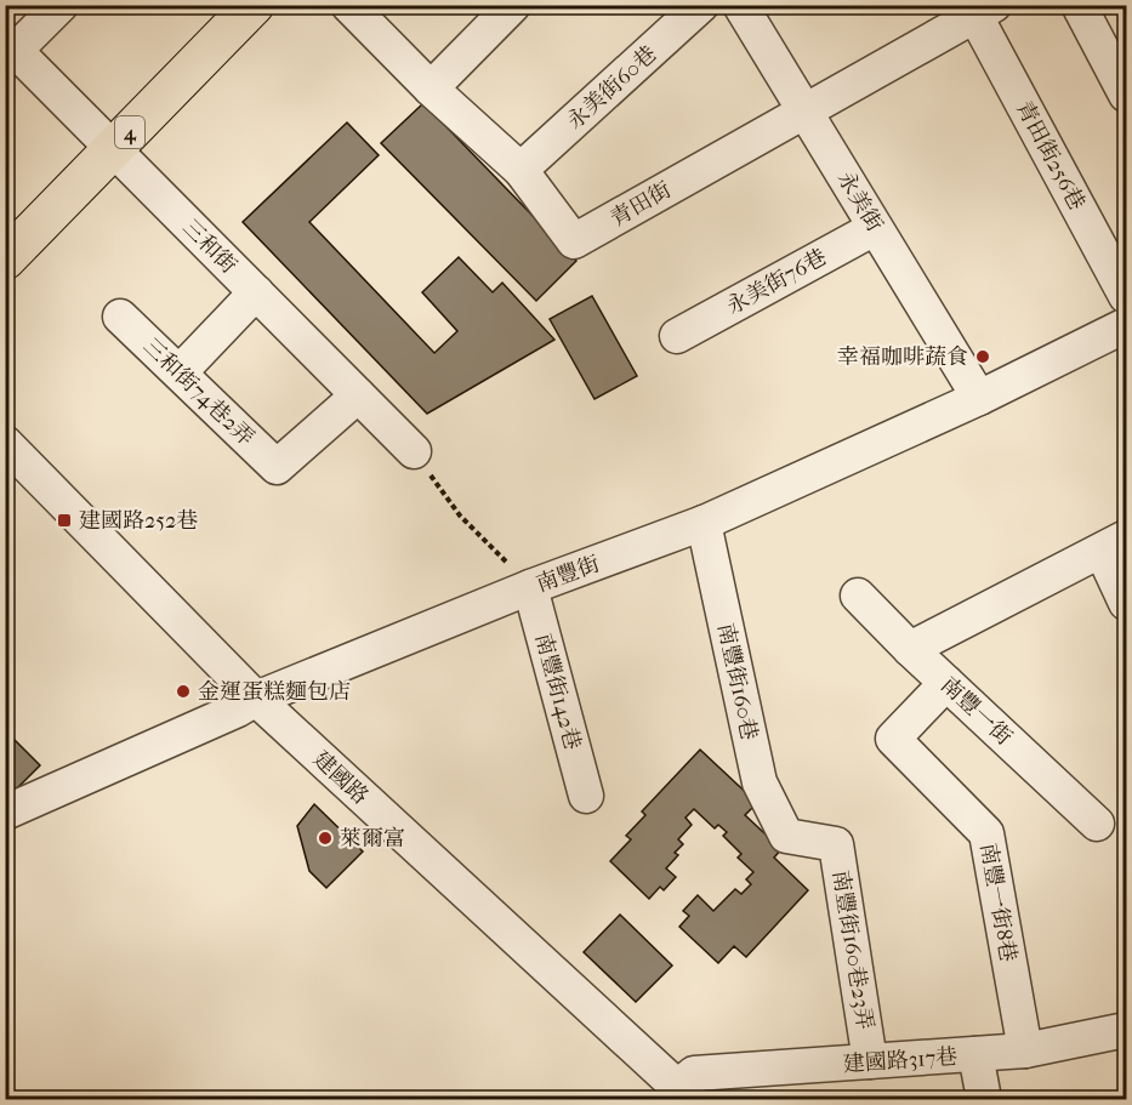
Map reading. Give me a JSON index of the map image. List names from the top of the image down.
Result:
{
  "streets": {
    "main road": ["4"],
    "street": [
      "永美街60巷",
      "青田街256巷",
      "永美街",
      "青田街",
      "三和街",
      "永美街76巷",
      "三和街74巷2弄",
      "南豐街",
      "南豐街160巷",
      "南豐街142巷",
      "南豐一街",
      "建國路",
      "南豐一街8巷",
      "南豐街160巷23弄",
      "建國路317巷"
    ]
  },
  "crossings": [
    ["永美街60巷", "青田街"],
    ["4", "三和街"],
    ["青田街256巷", "青田街"],
    ["永美街", "青田街"],
    ["永美街", "永美街76巷"],
    ["永美街", "南豐街"],
    ["三和街", "三和街74巷2弄"],
    ["南豐街", "南豐街160巷"],
    ["南豐街", "南豐街142巷"],
    ["南豐街", "建國路"],
    ["南豐街160巷", "南豐街160巷23弄"],
    ["南豐一街", "南豐一街8巷"],
    ["建國路", "建國路317巷"],
    ["南豐一街8巷", "建國路317巷"],
    ["南豐街160巷23弄", "建國路317巷"]
  ],
  "places": {
    "other": ["幸福咖啡蔬食", "金運蛋糕麵包店", "萊爾富"],
    "transit": ["建國路252巷"]
  }
}
